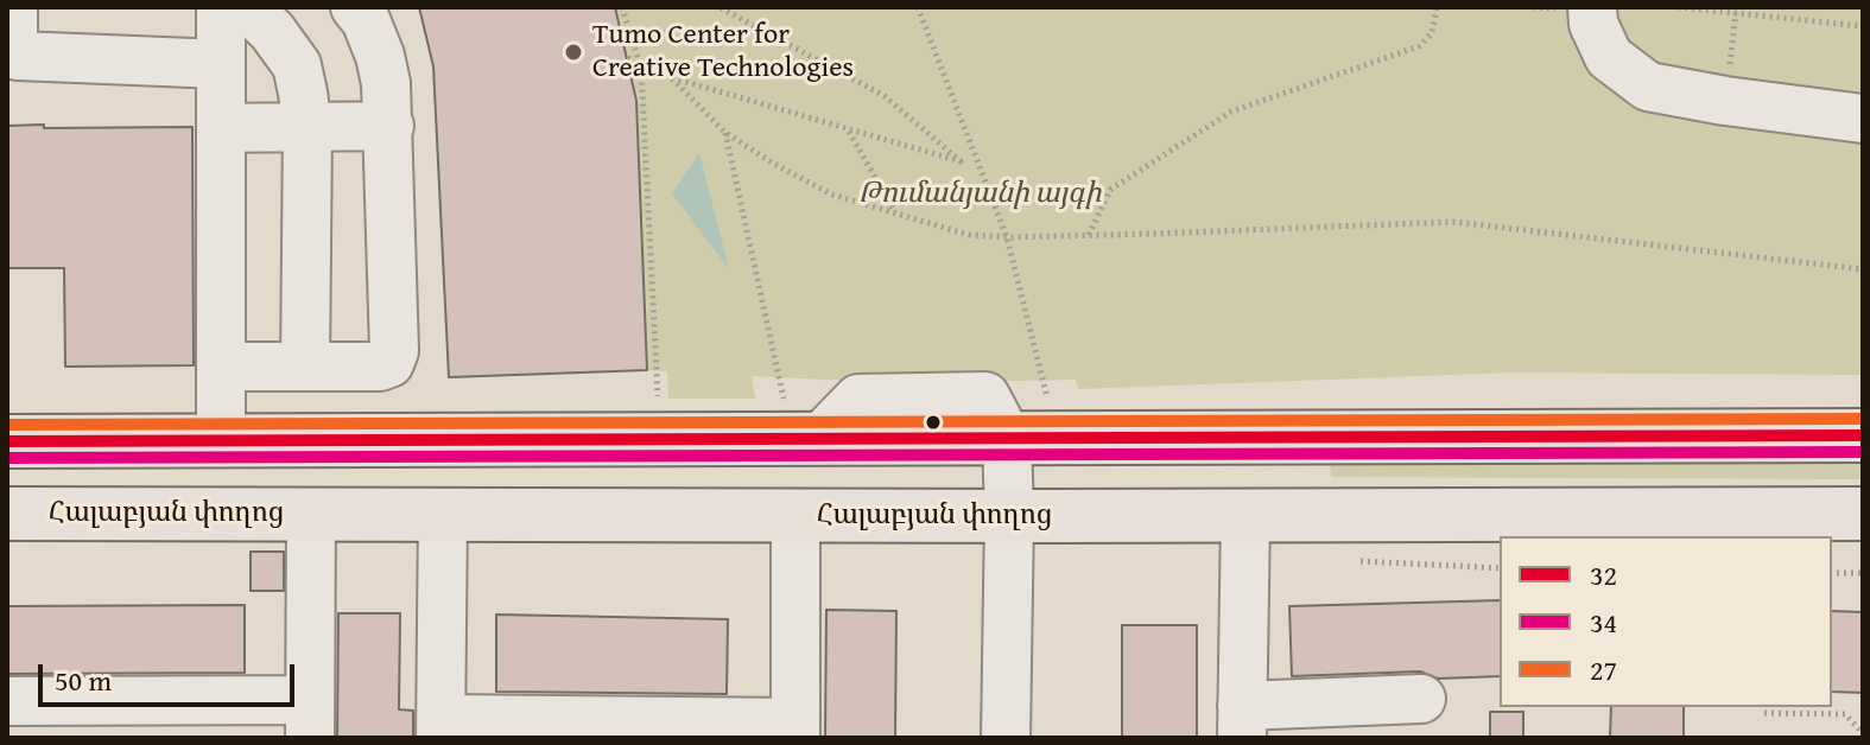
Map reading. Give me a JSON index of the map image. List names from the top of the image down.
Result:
{
  "streets": {
    "main road": ["Հալաբյան փողոց"]
  },
  "parks": ["Թումանյանի այգի"],
  "places": ["Tumo Center for Creative Technologies"],
  "lines": ["transit line 27", "transit line 32", "transit line 34"],
  "legend": ["32", "34", "27"],
  "scale_bar": "50 m"
}
